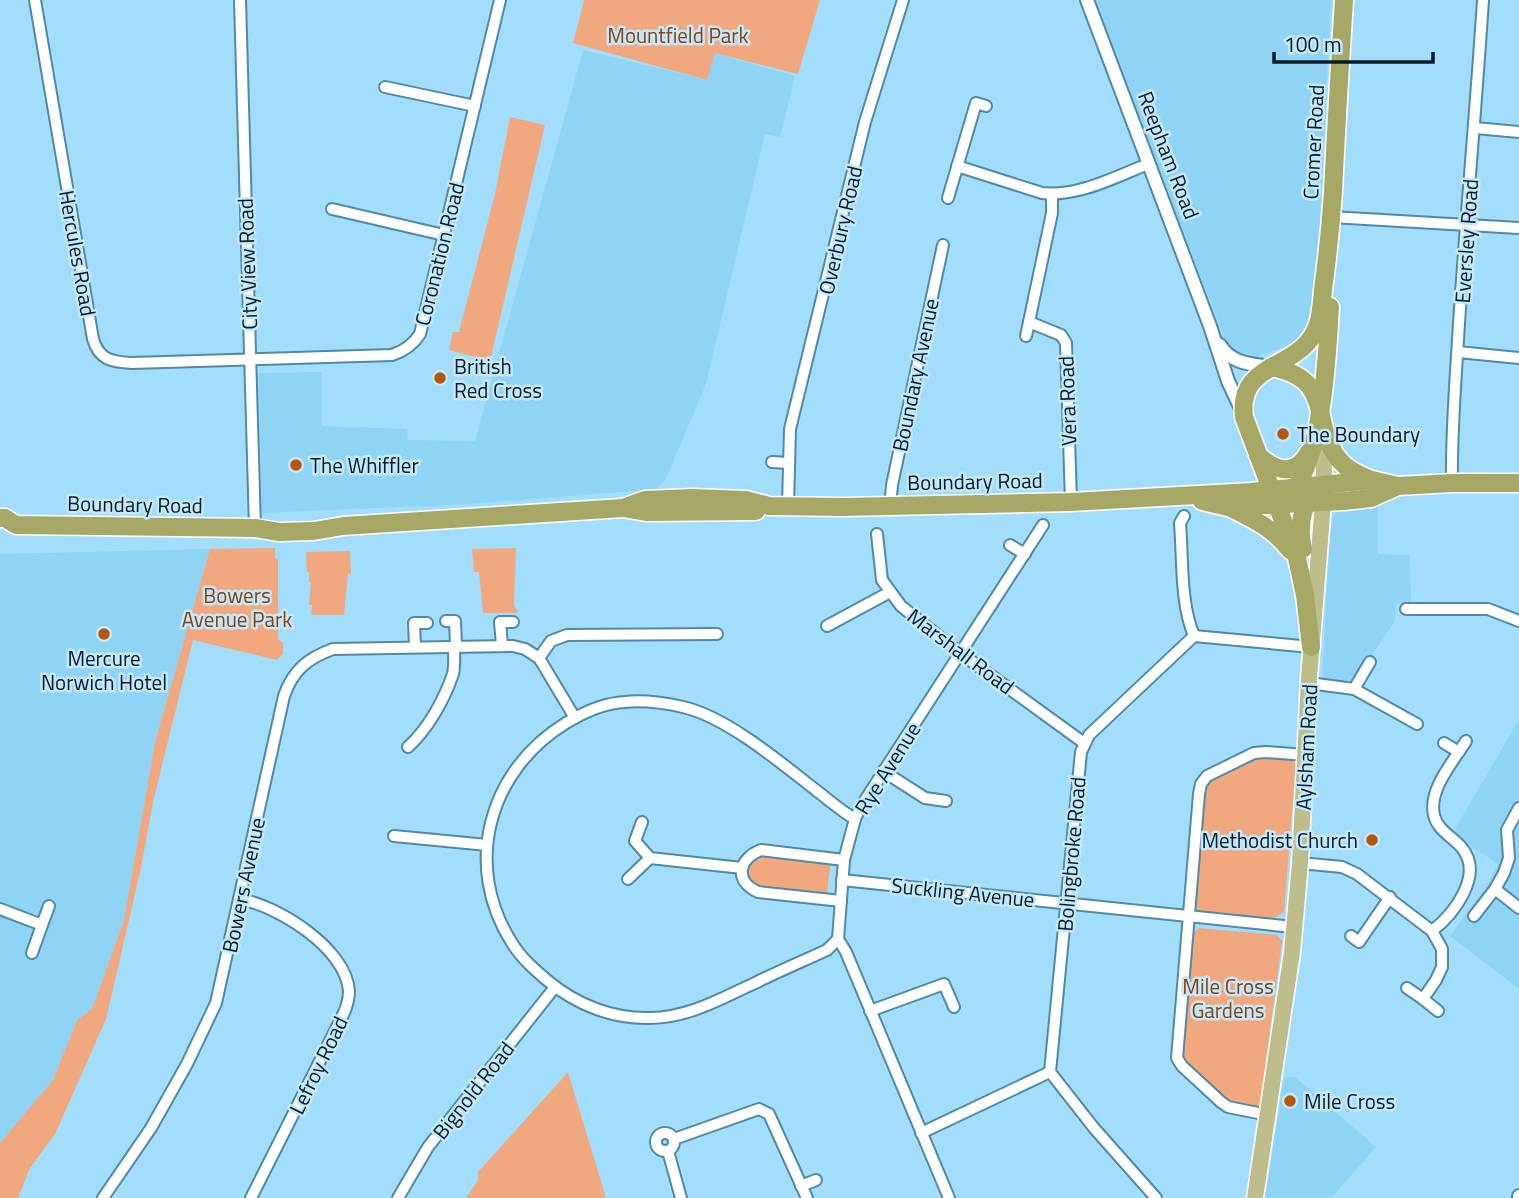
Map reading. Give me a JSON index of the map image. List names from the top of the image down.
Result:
{
  "streets": {
    "highway": ["Cromer Road", "Reepham Road", "Boundary Road"],
    "main road": ["Aylsham Road"],
    "street": [
      "Overbury Road",
      "Eversley Road",
      "Hercules Road",
      "Coronation Road",
      "City View Road",
      "Boundary Avenue",
      "Vera Road",
      "Marshall Road",
      "Rye Avenue",
      "Bolingbroke Road",
      "Bowers Avenue",
      "Suckling Avenue",
      "Lefroy Road",
      "Bignold Road"
    ]
  },
  "crossings": [
    ["Cromer Road", "Reepham Road"],
    ["Cromer Road", "Boundary Road"],
    ["Cromer Road", "Aylsham Road"],
    ["Reepham Road", "Boundary Road"],
    ["Reepham Road", "Aylsham Road"],
    ["Overbury Road", "Boundary Road"],
    ["Hercules Road", "Coronation Road"],
    ["Hercules Road", "City View Road"],
    ["Coronation Road", "City View Road"],
    ["City View Road", "Boundary Road"],
    ["Boundary Avenue", "Boundary Road"],
    ["Vera Road", "Boundary Road"],
    ["Boundary Road", "Aylsham Road"],
    ["Marshall Road", "Rye Avenue"],
    ["Marshall Road", "Bolingbroke Road"],
    ["Aylsham Road", "Suckling Avenue"],
    ["Rye Avenue", "Suckling Avenue"],
    ["Bolingbroke Road", "Suckling Avenue"],
    ["Bowers Avenue", "Lefroy Road"]
  ],
  "parks": ["Mountfield Park", "Bowers Avenue Park", "Mile Cross Gardens"],
  "places": [
    "British Red Cross",
    "The Boundary",
    "The Whiffler",
    "Mercure Norwich Hotel",
    "Methodist Church",
    "Mile Cross"
  ],
  "scale_bar": "100 m"
}
